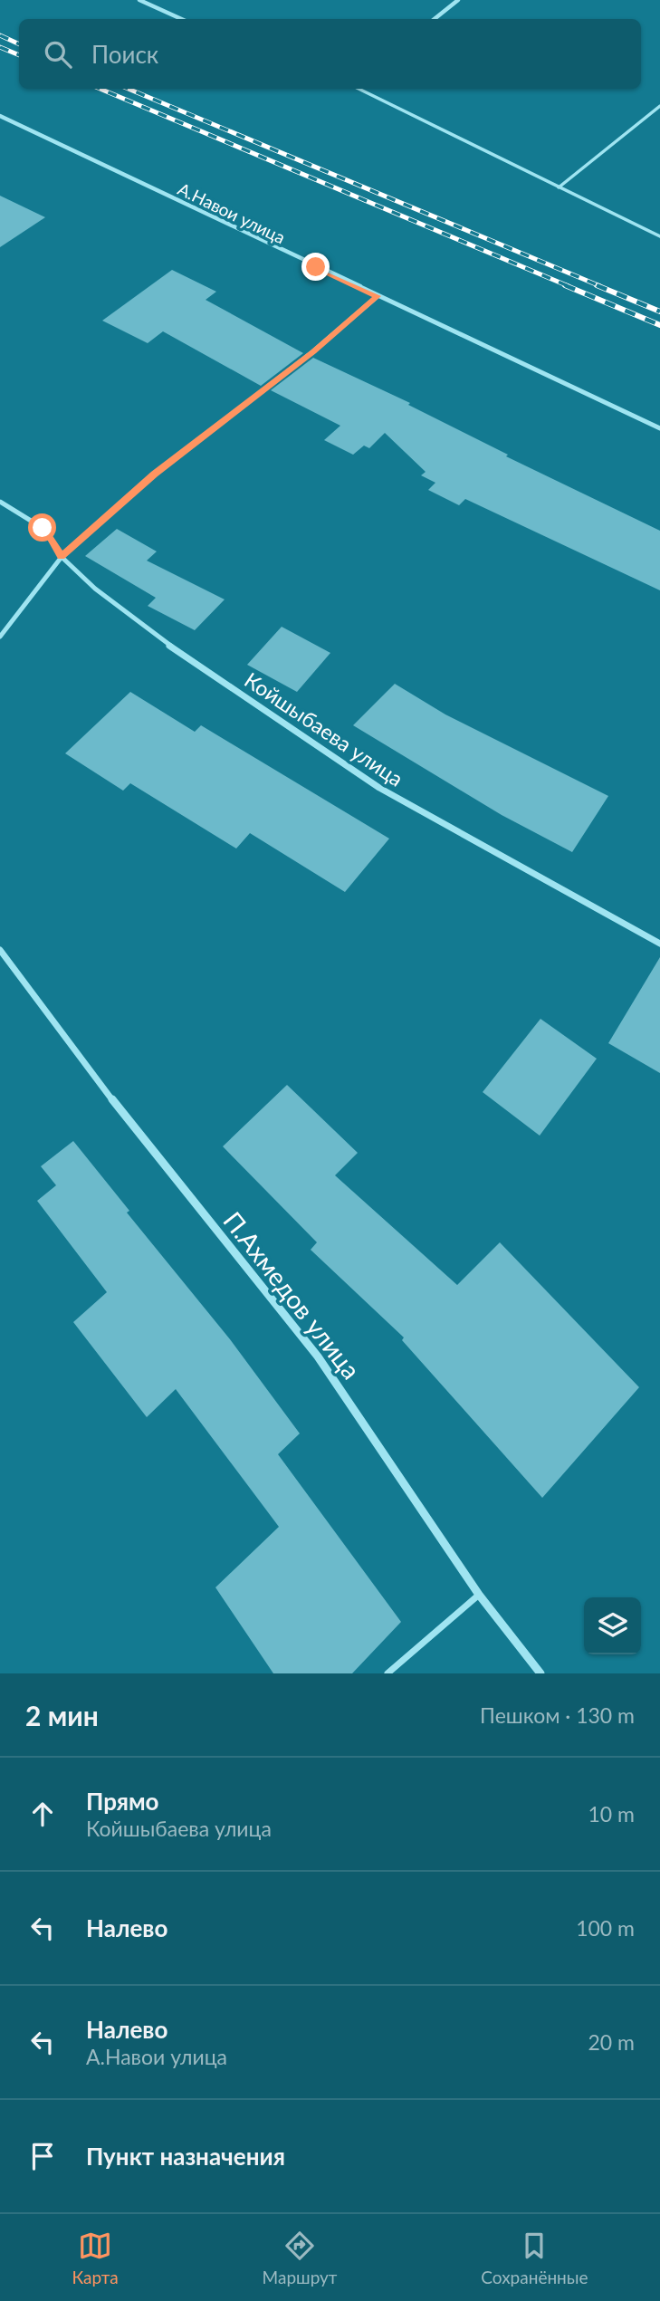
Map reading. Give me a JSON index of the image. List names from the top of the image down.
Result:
{
  "streets": {
    "street": ["А.Навои улица", "Койшыбаева улица", "П.Ахмедов улица"]
  },
  "page": {
    "search": "Поиск",
    "heading": ["2 мин", "Пешком · 130 m"],
    "list": [
      ["Прямо", "Койшыбаева улица", "10 m"],
      ["Налево", "100 m"],
      ["Налево", "А.Навои улица", "20 m"],
      "Пункт назначения"
    ],
    "nav": ["Карта", "Маршрут", "Сохранённые"]
  }
}
